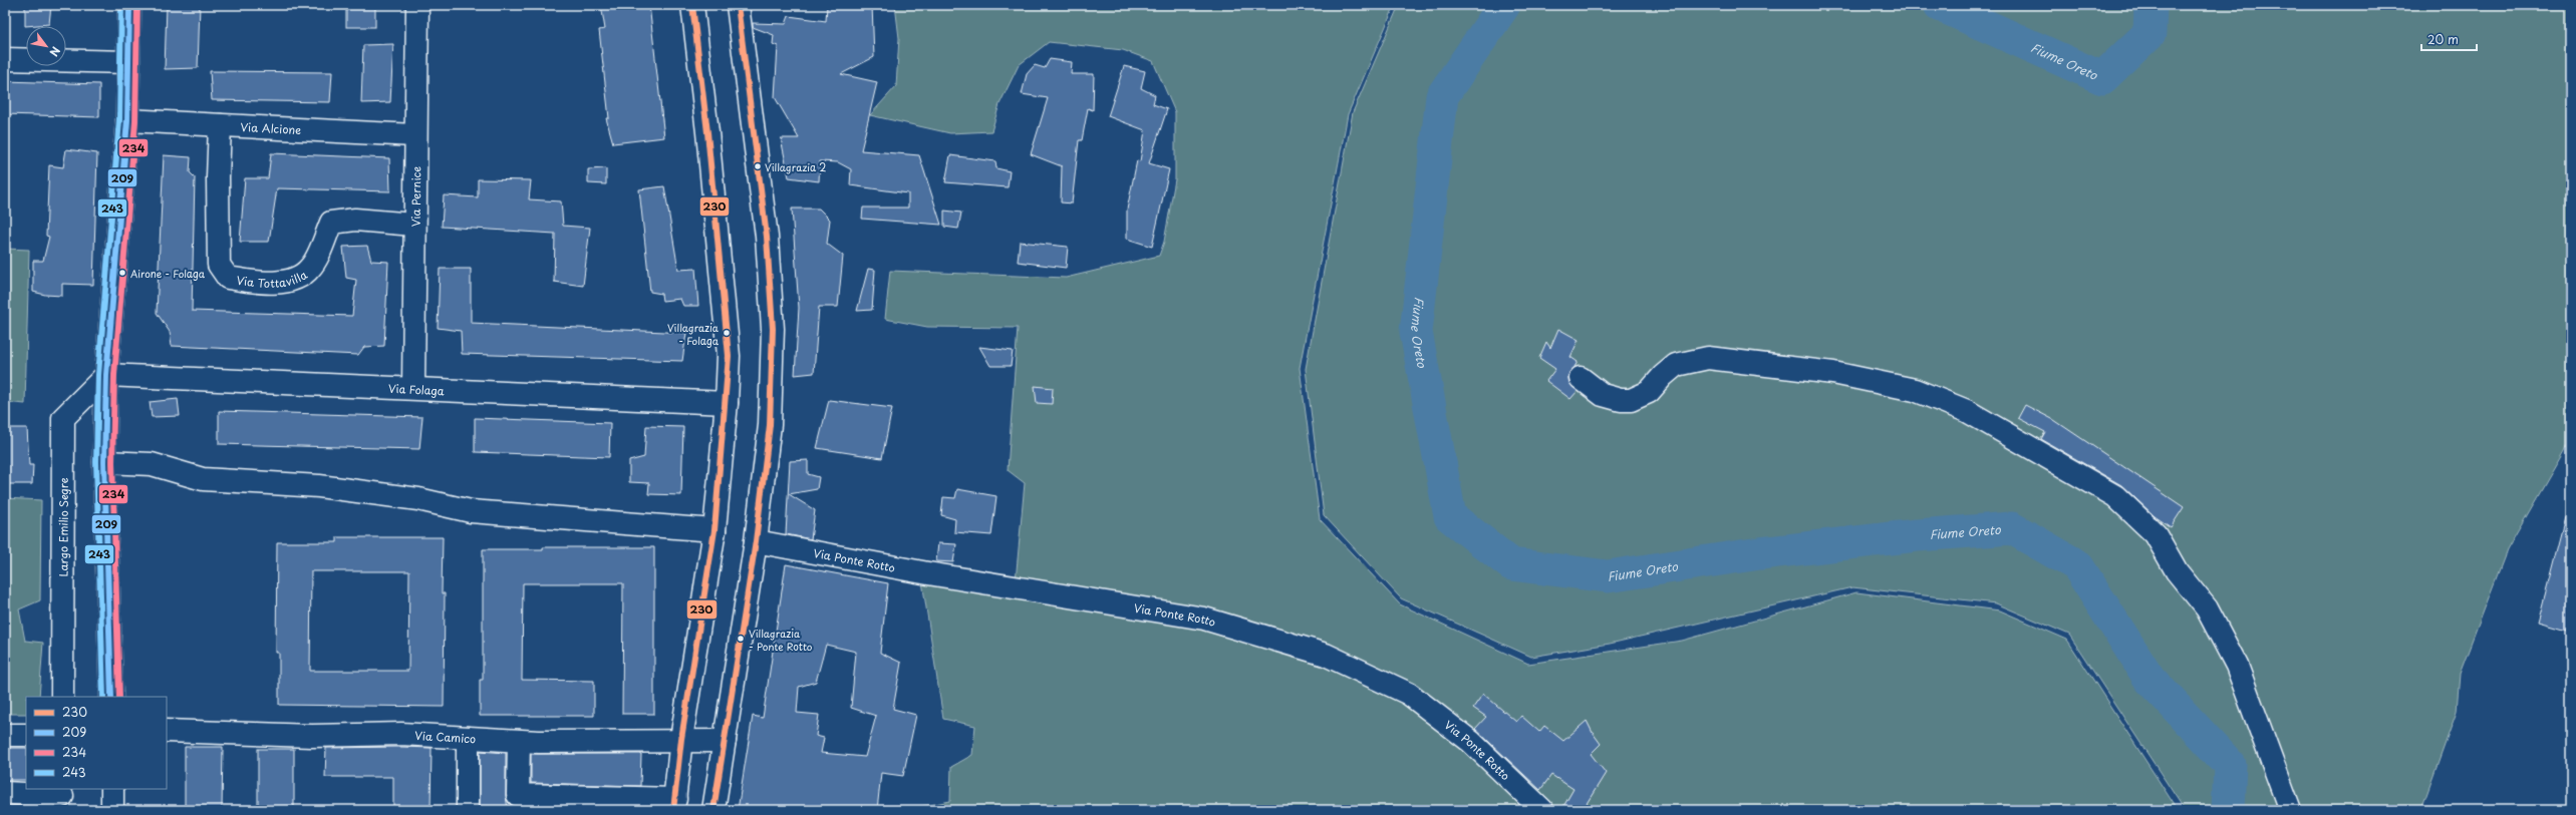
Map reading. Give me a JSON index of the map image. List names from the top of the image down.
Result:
{
  "streets": {
    "street": [
      "Via Alcione",
      "Via Pernice",
      "Via Tottavilla",
      "Via Folaga",
      "Largo Emilio Segre",
      "Via Ponte Rotto",
      "Via Camico"
    ]
  },
  "crossings": [
    ["Via Alcione", "Via Pernice"],
    ["Via Alcione", "Via Tottavilla"],
    ["Via Pernice", "Via Tottavilla"],
    ["Via Pernice", "Via Folaga"],
    ["Via Folaga", "Largo Emilio Segre"]
  ],
  "water": ["Fiume Oreto"],
  "places": [
    "Villagrazia 2",
    "Airone - Folaga",
    "Villagrazia - Folaga",
    "Villagrazia - Ponte Rotto"
  ],
  "lines": [
    "transit line 230",
    "transit line 209",
    "transit line 234",
    "transit line 243"
  ],
  "legend": [
    "230",
    "209",
    "234",
    "243"
  ],
  "scale_bar": "20 m",
  "north": "bottom right"
}
